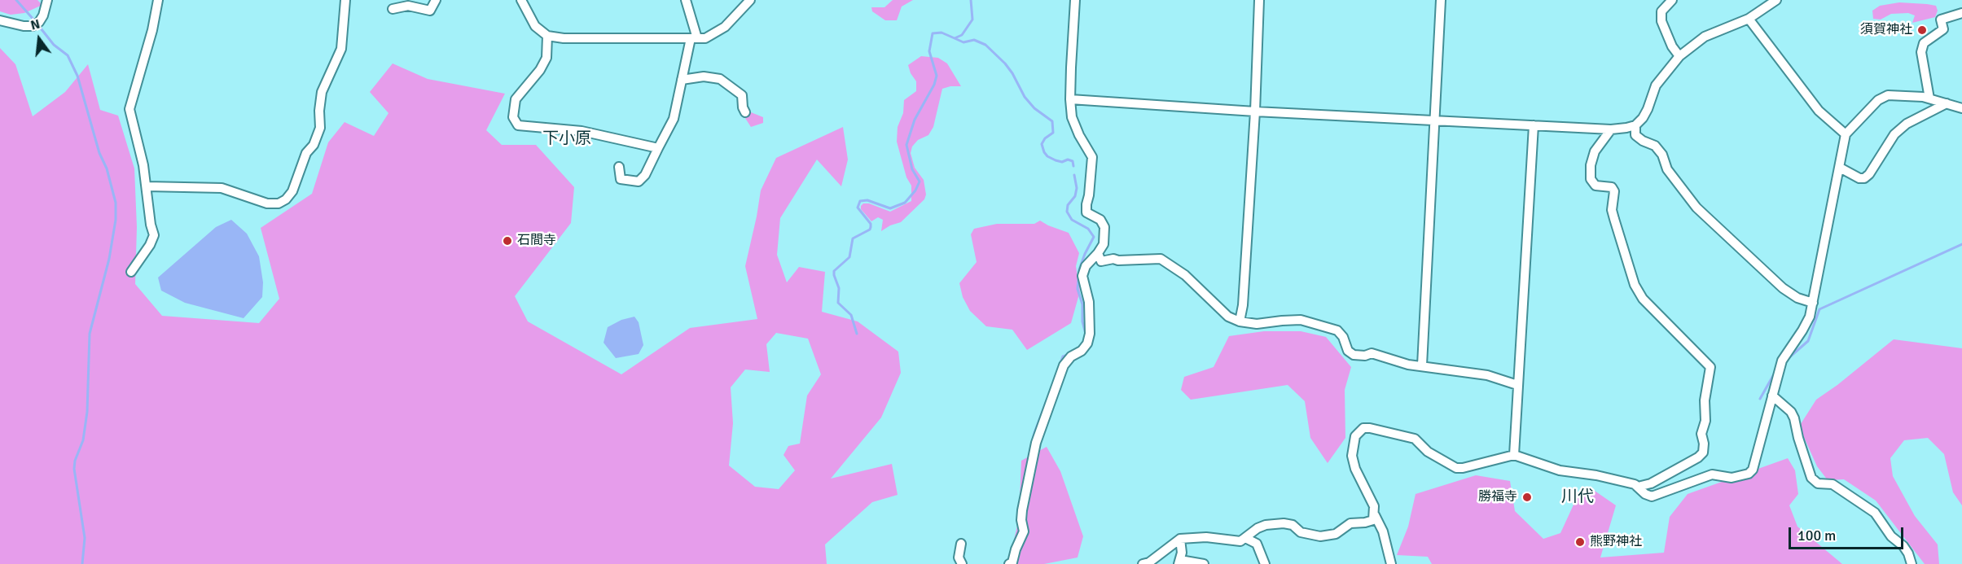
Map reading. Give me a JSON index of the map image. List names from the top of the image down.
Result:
{
  "districts": ["下小原", "川代"],
  "places": [
    "須賀神社",
    "石間寺",
    "勝福寺",
    "熊野神社"
  ],
  "scale_bar": "100 m",
  "north": "top"
}
